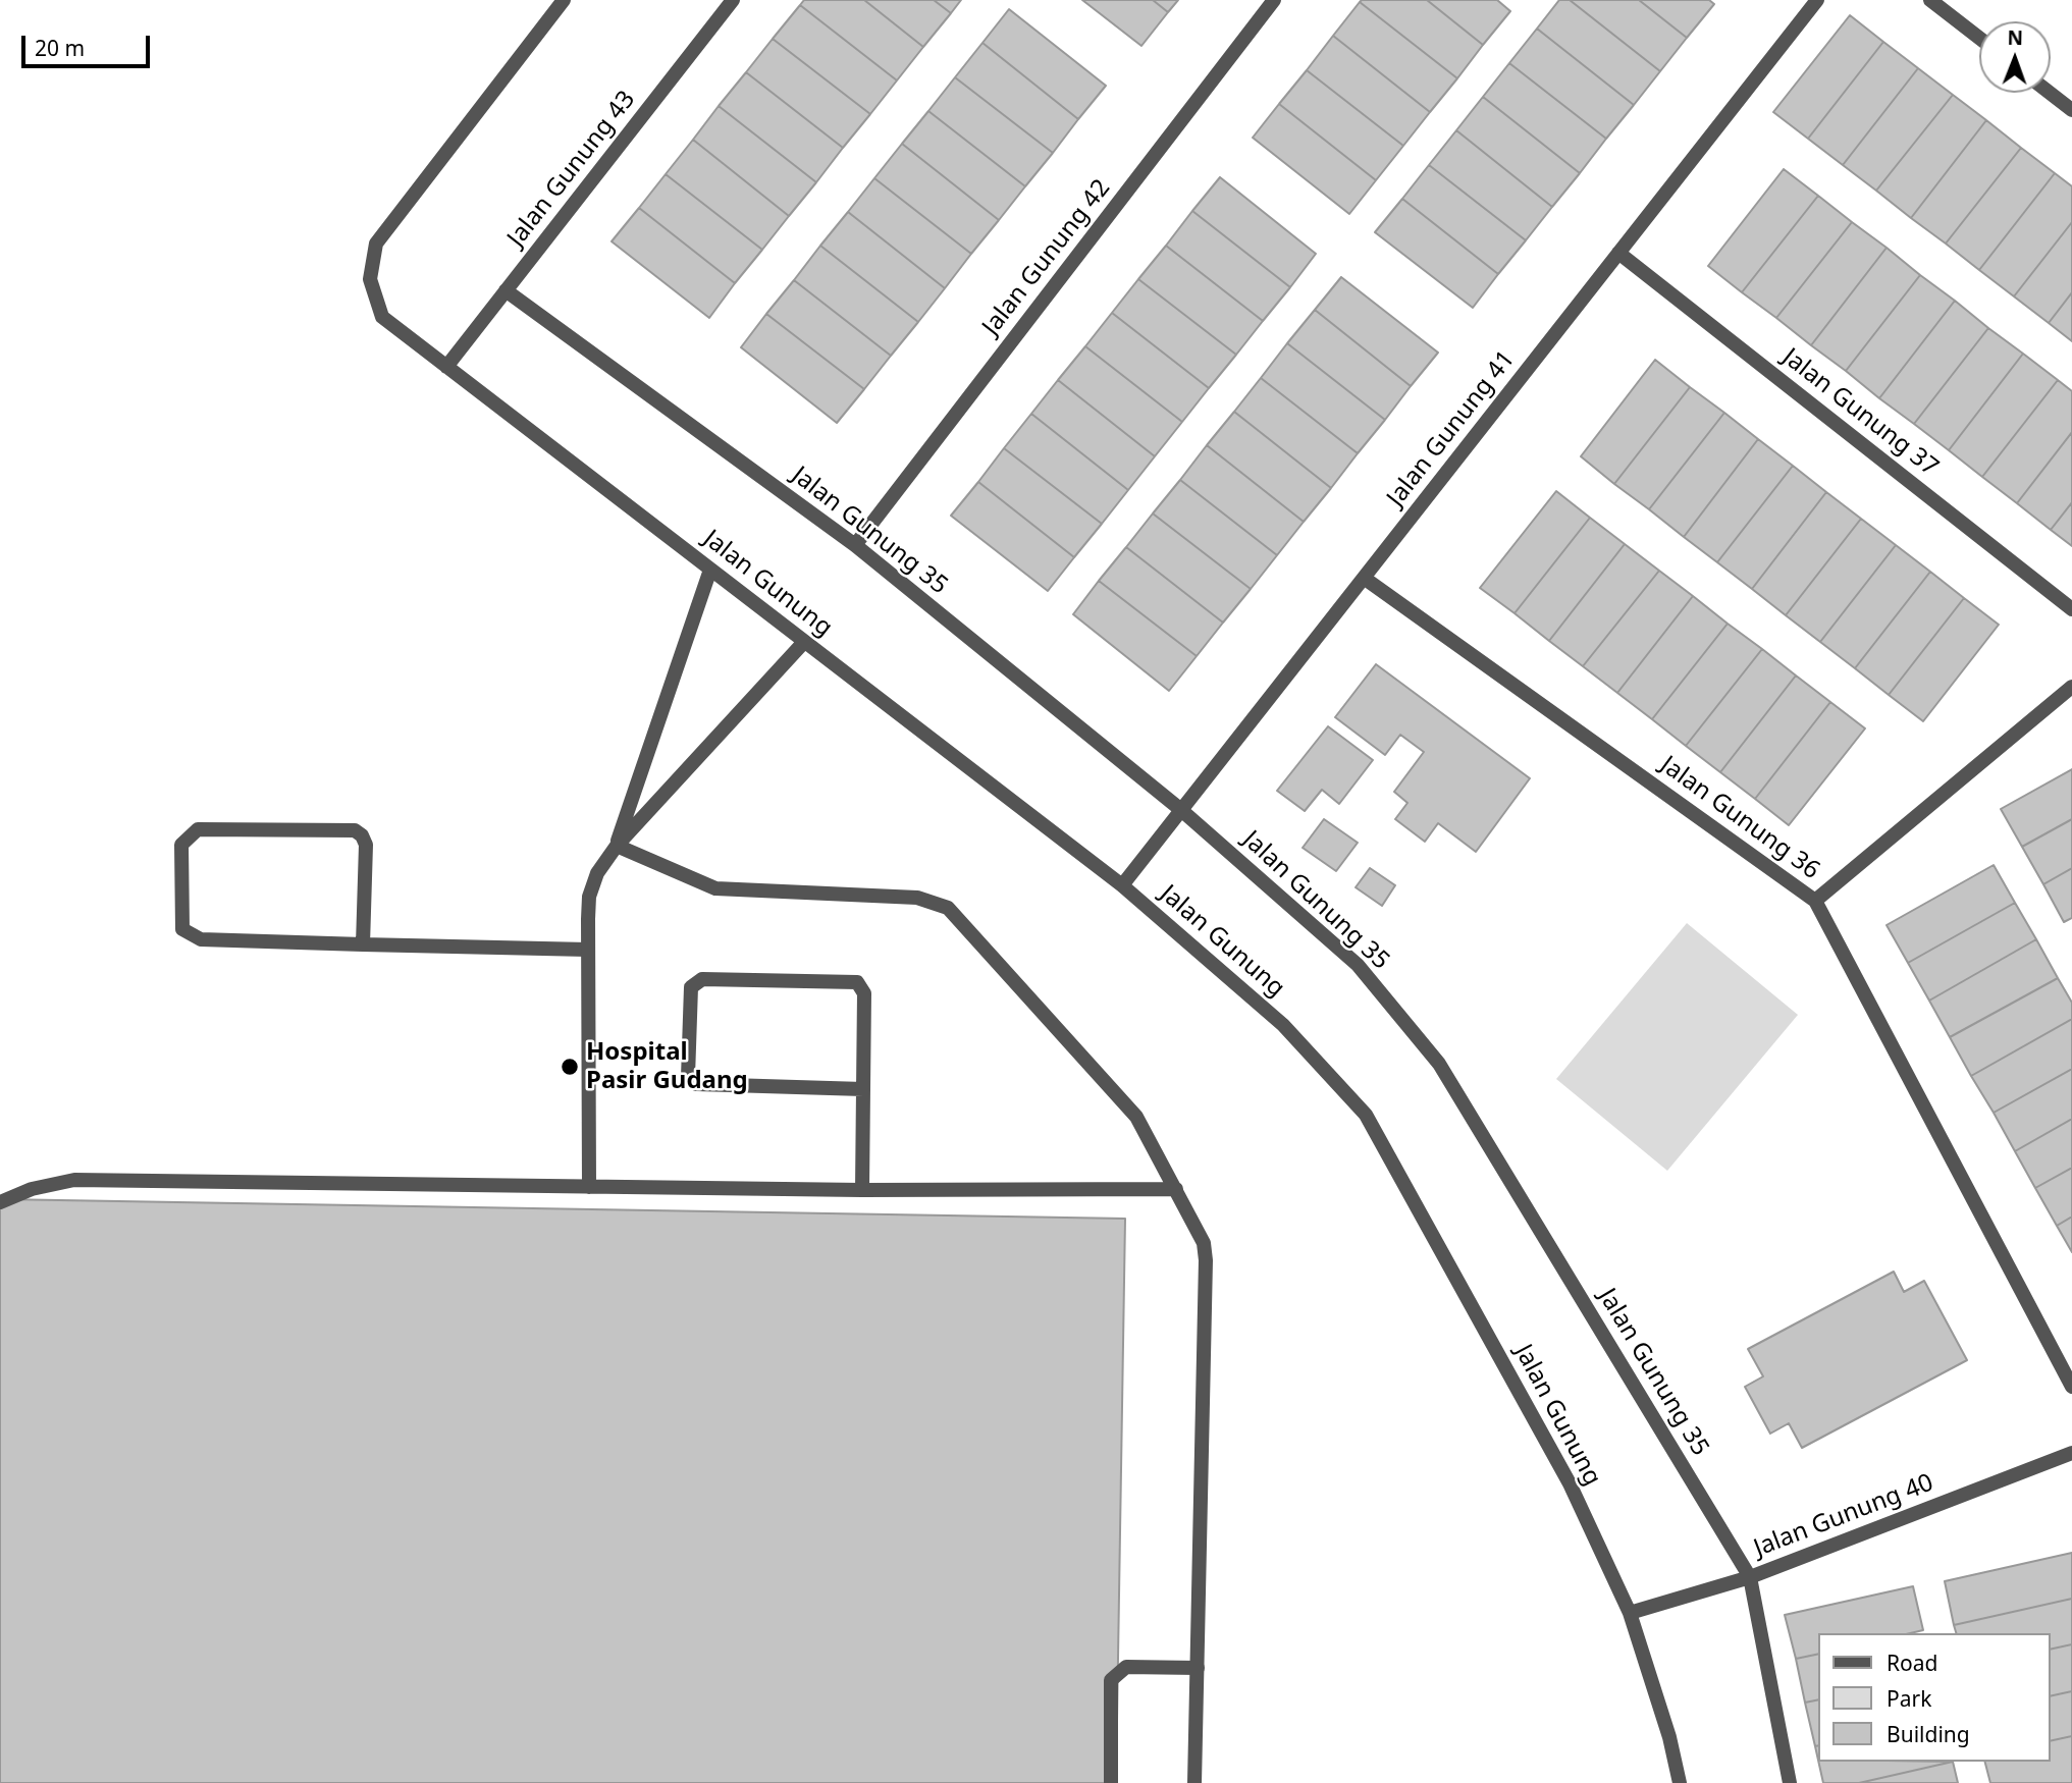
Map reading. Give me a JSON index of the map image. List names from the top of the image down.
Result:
{
  "streets": {
    "street": [
      "Jalan Gunung 43",
      "Jalan Gunung 42",
      "Jalan Gunung 37",
      "Jalan Gunung 41",
      "Jalan Gunung 35",
      "Jalan Gunung",
      "Jalan Gunung 36",
      "Jalan Gunung 40"
    ]
  },
  "crossings": [
    ["Jalan Gunung 43", "Jalan Gunung 35"],
    ["Jalan Gunung 43", "Jalan Gunung"],
    ["Jalan Gunung 42", "Jalan Gunung 35"],
    ["Jalan Gunung 37", "Jalan Gunung 41"],
    ["Jalan Gunung 41", "Jalan Gunung 35"],
    ["Jalan Gunung 41", "Jalan Gunung"],
    ["Jalan Gunung 41", "Jalan Gunung 36"],
    ["Jalan Gunung 35", "Jalan Gunung 40"],
    ["Jalan Gunung", "Jalan Gunung 40"]
  ],
  "places": ["Hospital Pasir Gudang"],
  "legend": ["Road", "Park", "Building"],
  "scale_bar": "20 m",
  "north": "top"
}
